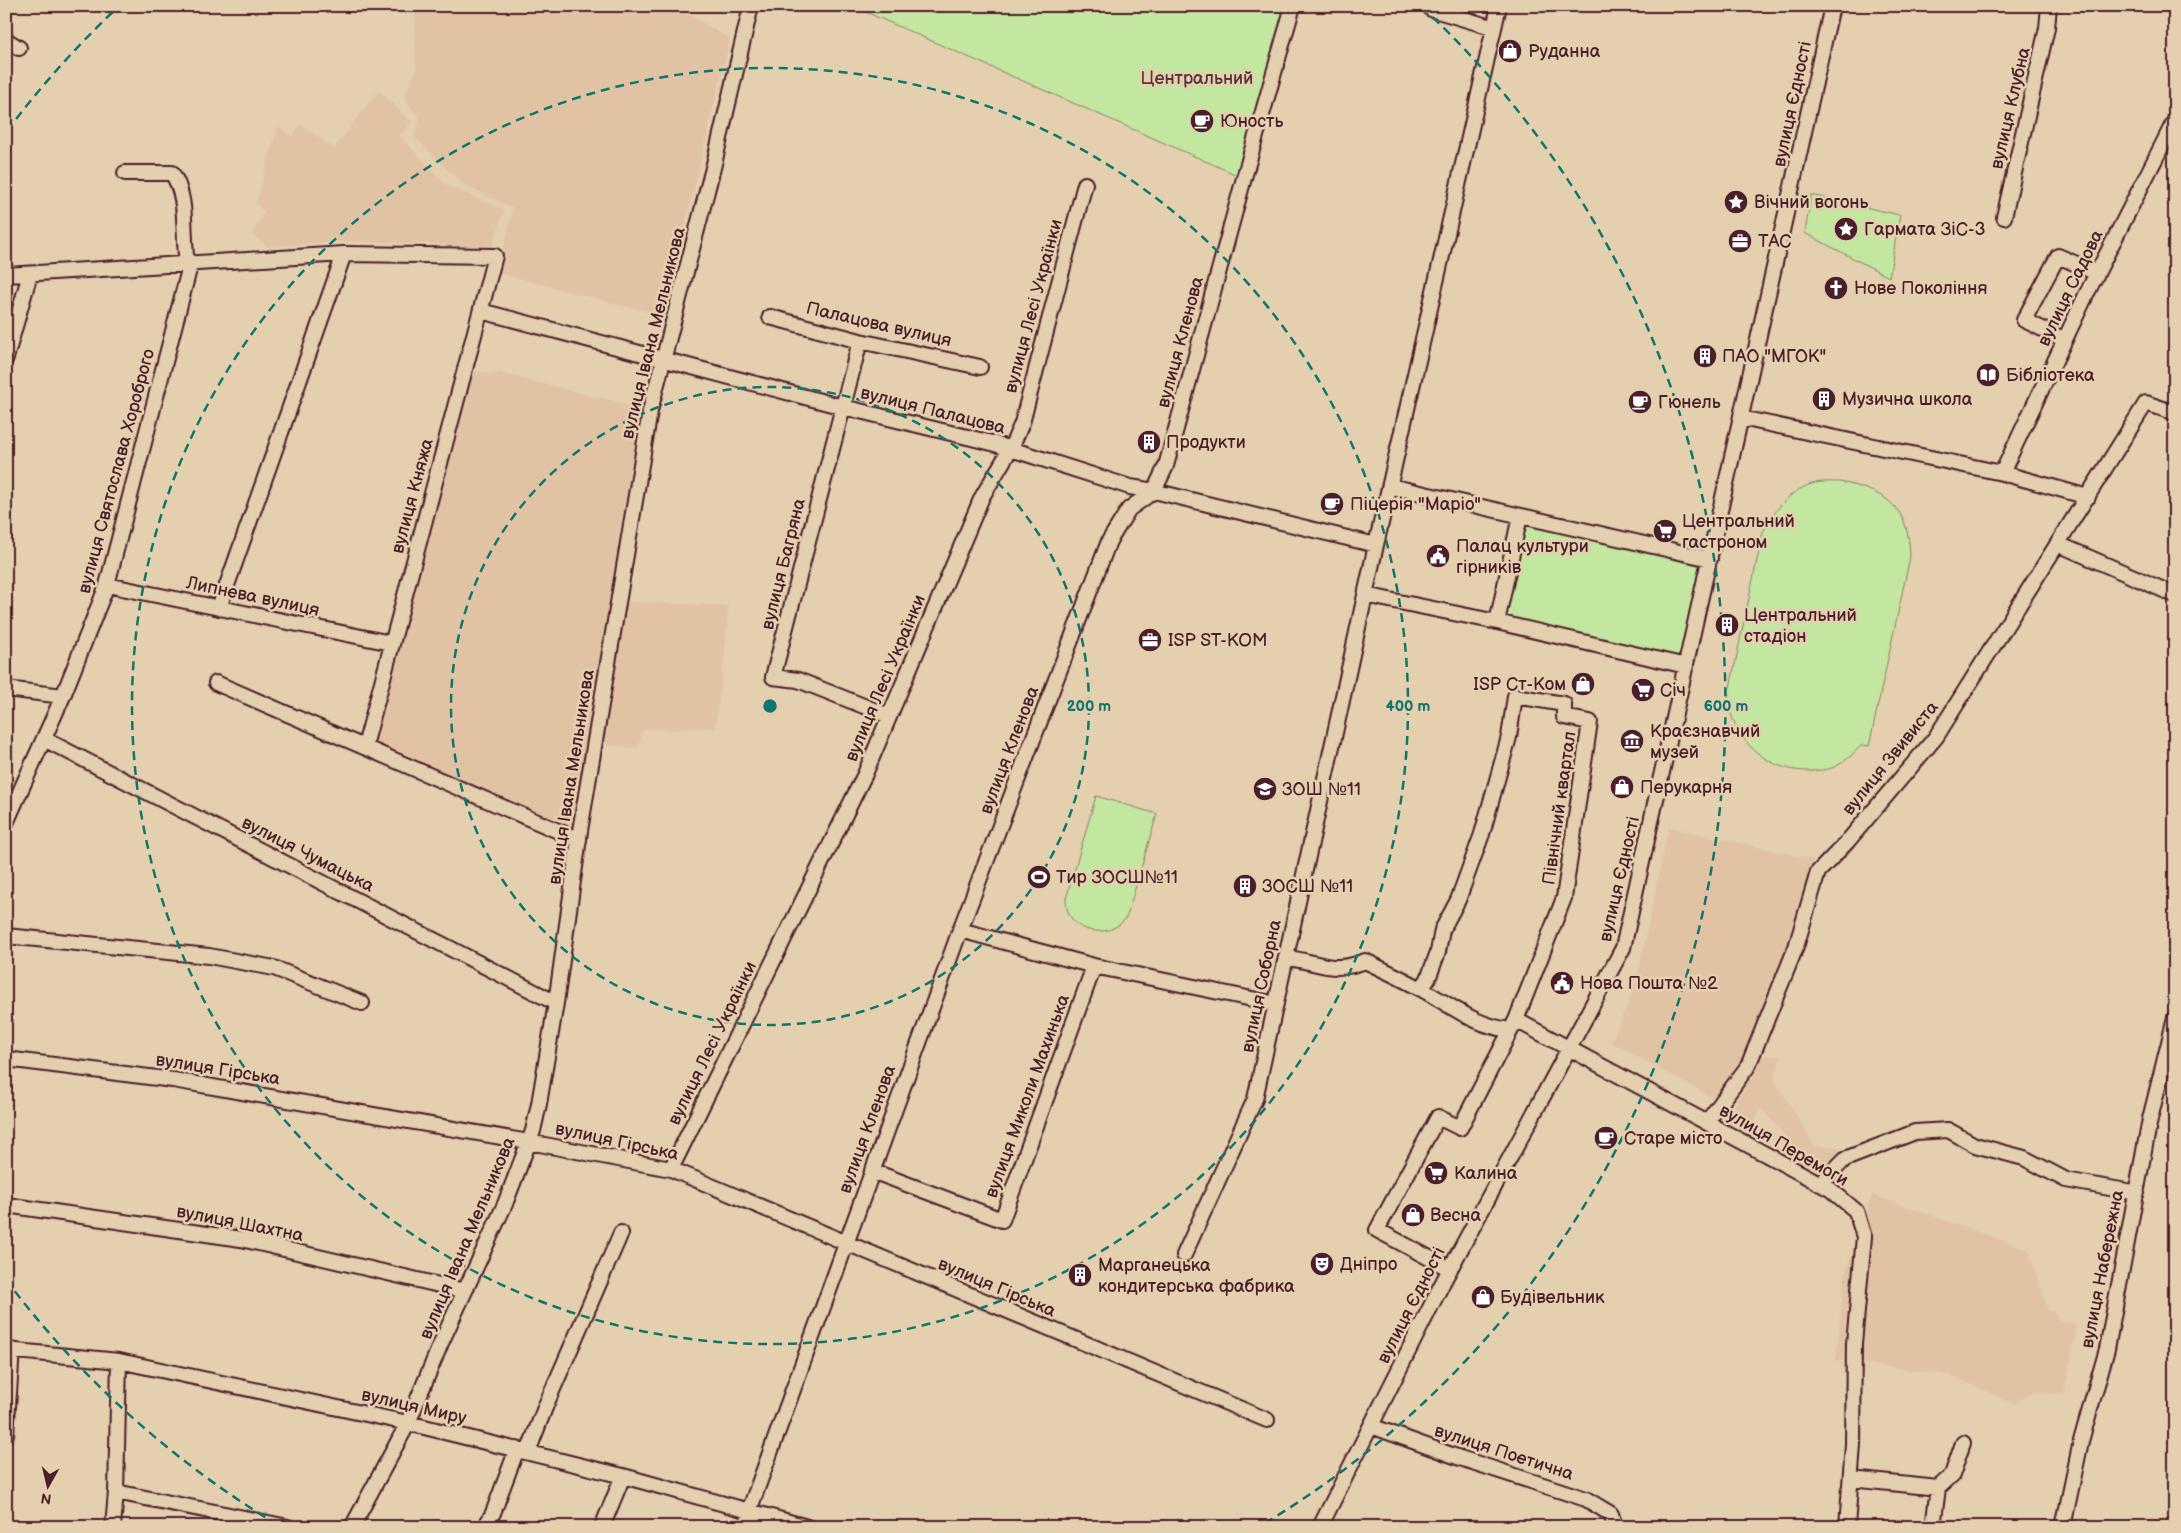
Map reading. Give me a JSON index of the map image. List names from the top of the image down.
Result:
{
  "streets": {
    "street": [
      "вулиця Єдності",
      "вулиця Клубна",
      "вулиця Садова",
      "вулиця Лесі Українки",
      "Палацова вулиця",
      "вулиця Івана Мельникова",
      "вулиця Кленова",
      "вулиця Палацова",
      "вулиця Святослава Хороброго",
      "вулиця Княжа",
      "вулиця Багряна",
      "Липнева вулиця",
      "вулиця Звивиста",
      "Північний квартал",
      "вулиця Чумацька",
      "вулиця Соборна",
      "вулиця Гірська",
      "вулиця Миколи Махинька",
      "вулиця Перемоги",
      "вулиця Шахтна",
      "вулиця Набережна",
      "вулиця Миру",
      "вулиця Поетична"
    ]
  },
  "crossings": [
    ["вулиця Єдності", "Північний квартал"],
    ["вулиця Єдності", "вулиця Перемоги"],
    ["вулиця Єдності", "вулиця Поетична"],
    ["вулиця Лесі Українки", "вулиця Палацова"],
    ["вулиця Лесі Українки", "вулиця Багряна"],
    ["вулиця Лесі Українки", "вулиця Гірська"],
    ["Палацова вулиця", "вулиця Багряна"],
    ["вулиця Івана Мельникова", "вулиця Палацова"],
    ["вулиця Івана Мельникова", "вулиця Чумацька"],
    ["вулиця Івана Мельникова", "вулиця Гірська"],
    ["вулиця Івана Мельникова", "вулиця Шахтна"],
    ["вулиця Івана Мельникова", "вулиця Миру"],
    ["вулиця Кленова", "вулиця Палацова"],
    ["вулиця Кленова", "вулиця Гірська"],
    ["вулиця Кленова", "вулиця Миколи Махинька"],
    ["вулиця Кленова", "вулиця Миру"],
    ["вулиця Палацова", "вулиця Княжа"],
    ["вулиця Палацова", "вулиця Багряна"],
    ["вулиця Палацова", "вулиця Соборна"],
    ["вулиця Святослава Хороброго", "Липнева вулиця"],
    ["вулиця Святослава Хороброго", "вулиця Чумацька"],
    ["вулиця Княжа", "Липнева вулиця"],
    ["вулиця Звивиста", "вулиця Перемоги"]
  ],
  "parks": ["Центральний"],
  "places": {
    "shop": [
      "Руданна",
      "ISP Ст-Ком",
      "Перукарня",
      "Весна",
      "Будівельник"
    ],
    "cafe": [
      "Юность",
      "Гюнель",
      "Піцерія \"Маріо\"",
      "Старе місто"
    ],
    "place": ["Вічний вогонь", "Гармата ЗіС-3"],
    "office": ["ТАС", "ISP ST-KOM"],
    "church": ["Нове Покоління"],
    "building": [
      "ПАО \"МГОК\"",
      "Музична школа",
      "Продукти",
      "Центральний стадіон",
      "ЗОСШ №11",
      "Марганецька кондитерська фабрика"
    ],
    "library": ["Бібліотека"],
    "supermarket": ["Центральний гастроном", "Січ", "Калина"],
    "public building": ["Палац культури гірників", "Нова Пошта №2"],
    "museum": ["Краєзнавчий музей"],
    "school or university": ["ЗОШ №11"],
    "sports": ["Тир ЗОСШ№11"],
    "theatre": ["Дніпро"]
  },
  "north": "bottom",
  "rings": ["200 m", "400 m", "600 m"]
}
